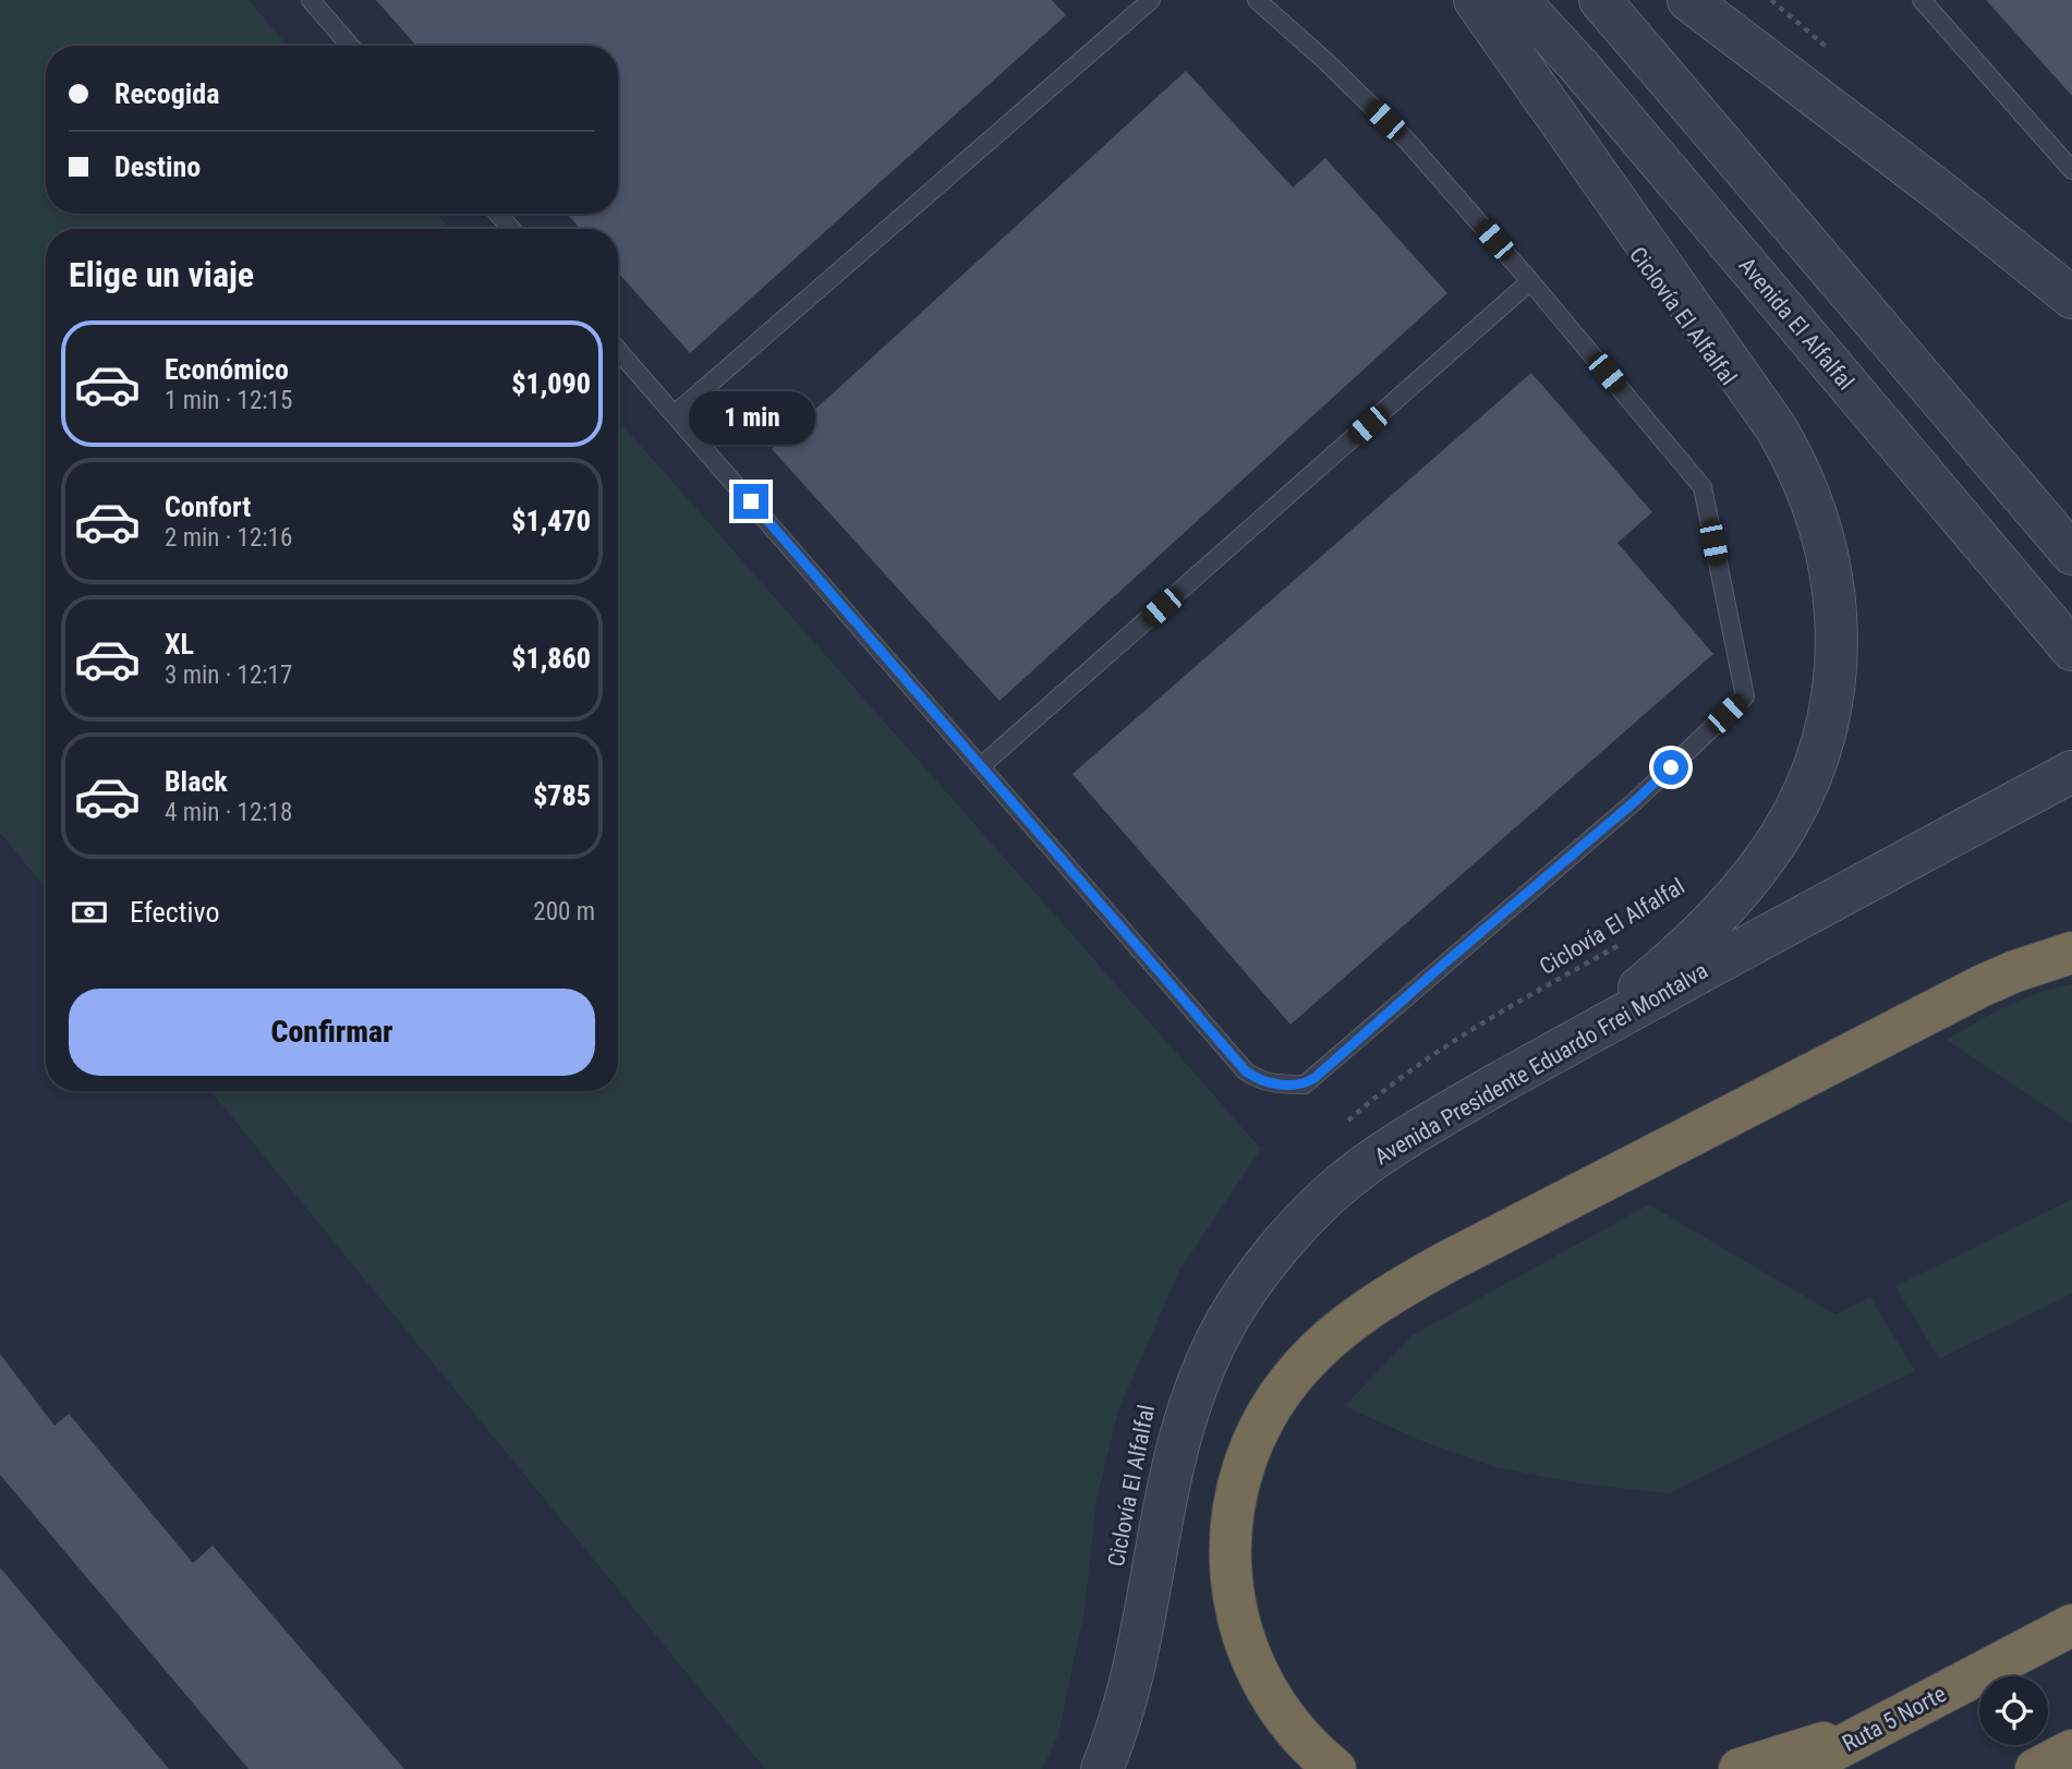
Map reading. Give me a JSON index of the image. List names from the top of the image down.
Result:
{
  "streets": {
    "highway": ["Ruta 5 Norte"],
    "street": ["Avenida El Alfalfal", "Avenida Presidente Eduardo Frei Montalva"],
    "path": ["Ciclovía El Alfalfal"]
  },
  "page": {
    "banner": ["Recogida", "Destino"],
    "heading": "Elige un viaje",
    "list": [
      {
        "name": "Económico",
        "note": "1 min · 12:15",
        "value": "$1,090"
      },
      {
        "name": "Confort",
        "note": "2 min · 12:16",
        "value": "$1,470"
      },
      {
        "name": "XL",
        "note": "3 min · 12:17",
        "value": "$1,860"
      },
      {
        "name": "Black",
        "note": "4 min · 12:18",
        "value": "$785"
      }
    ],
    "bubble": "1 min",
    "pay": ["Efectivo", "200 m"],
    "buttons": "Confirmar"
  }
}
